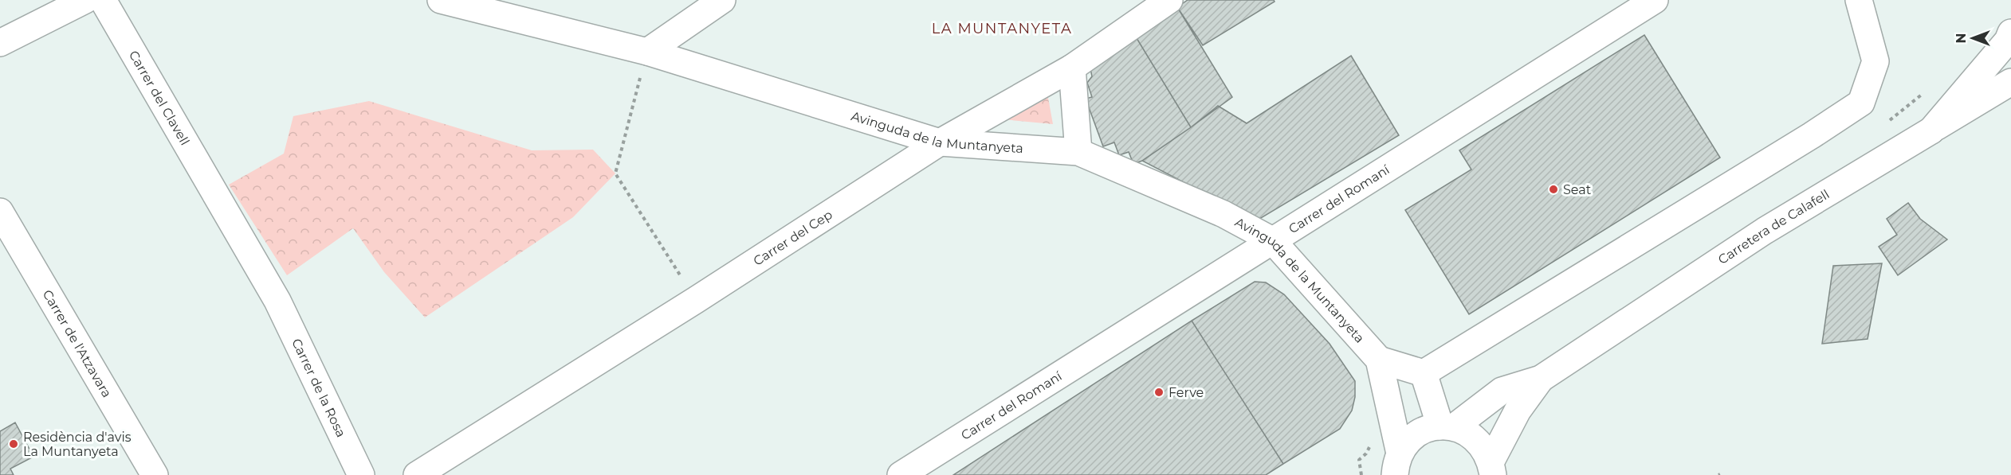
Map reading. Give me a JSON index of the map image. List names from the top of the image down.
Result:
{
  "streets": {
    "main road": [
      "Carrer del Clavell",
      "Avinguda de la Muntanyeta",
      "Carrer del Romaní",
      "Carretera de Calafell",
      "Carrer del Cep",
      "Carrer de l'Atzavara",
      "Carrer de la Rosa"
    ]
  },
  "crossings": [
    ["Carrer del Clavell", "Carrer de la Rosa"],
    ["Avinguda de la Muntanyeta", "Carrer del Romaní"],
    ["Avinguda de la Muntanyeta", "Carrer del Cep"]
  ],
  "districts": ["LA MUNTANYETA"],
  "places": ["Seat", "Ferve", "Residència d'avis La Muntanyeta"],
  "north": "left"
}
